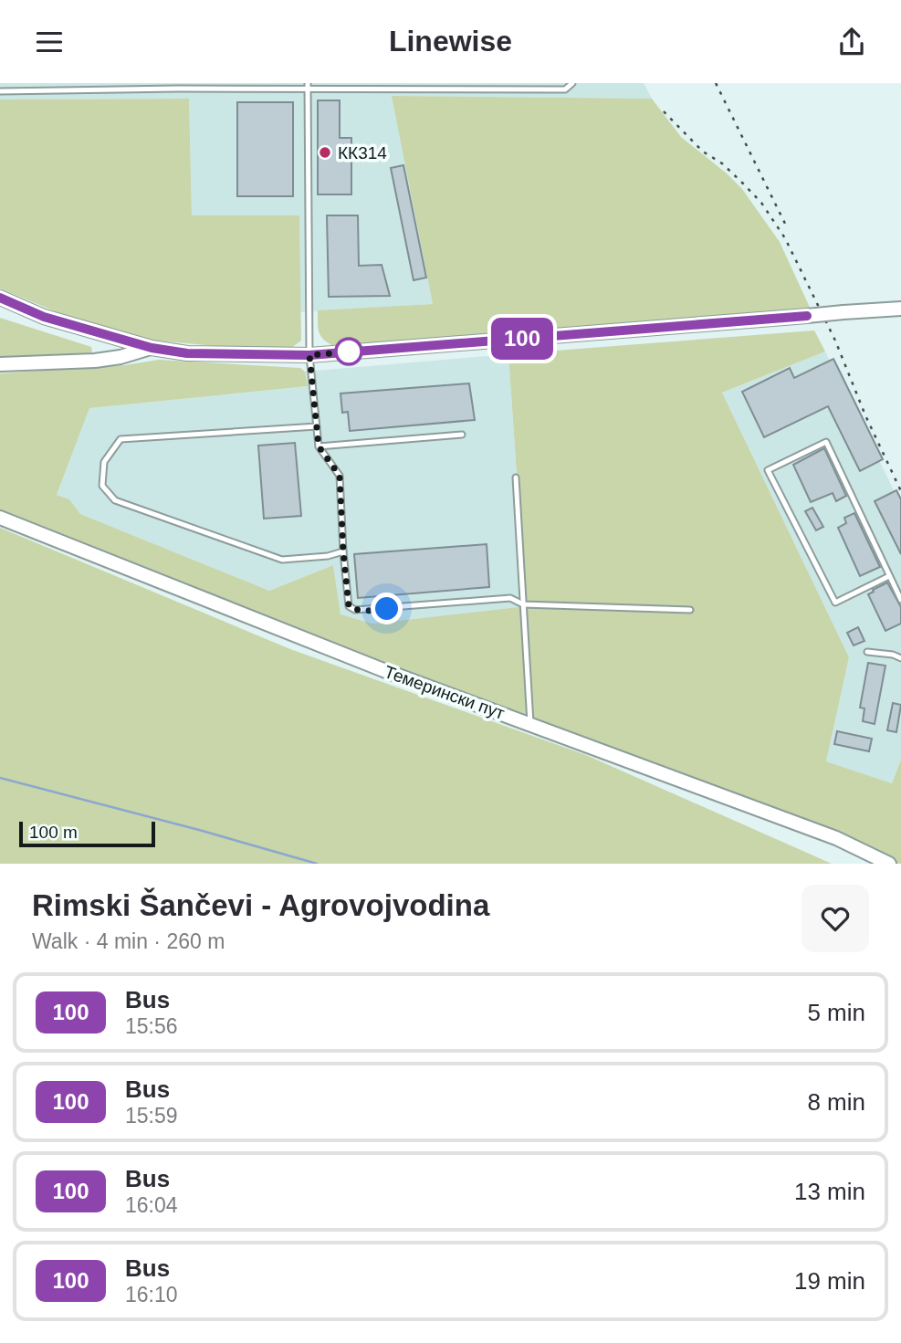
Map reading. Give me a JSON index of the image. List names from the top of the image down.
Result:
{
  "streets": {
    "main road": ["Темерински пут"]
  },
  "places": ["КК314"],
  "lines": ["bus line 100"],
  "scale_bar": "100 m",
  "page": {
    "header": "Linewise",
    "on_map": "100",
    "scale": "100 m",
    "heading": ["Rimski Šančevi - Agrovojvodina", "Walk · 4 min · 260 m"],
    "list": [
      {
        "mark": "100",
        "name": "Bus",
        "note": "15:56",
        "value": "5 min"
      },
      {
        "mark": "100",
        "name": "Bus",
        "note": "15:59",
        "value": "8 min"
      },
      {
        "mark": "100",
        "name": "Bus",
        "note": "16:04",
        "value": "13 min"
      },
      {
        "mark": "100",
        "name": "Bus",
        "note": "16:10",
        "value": "19 min"
      }
    ]
  }
}
